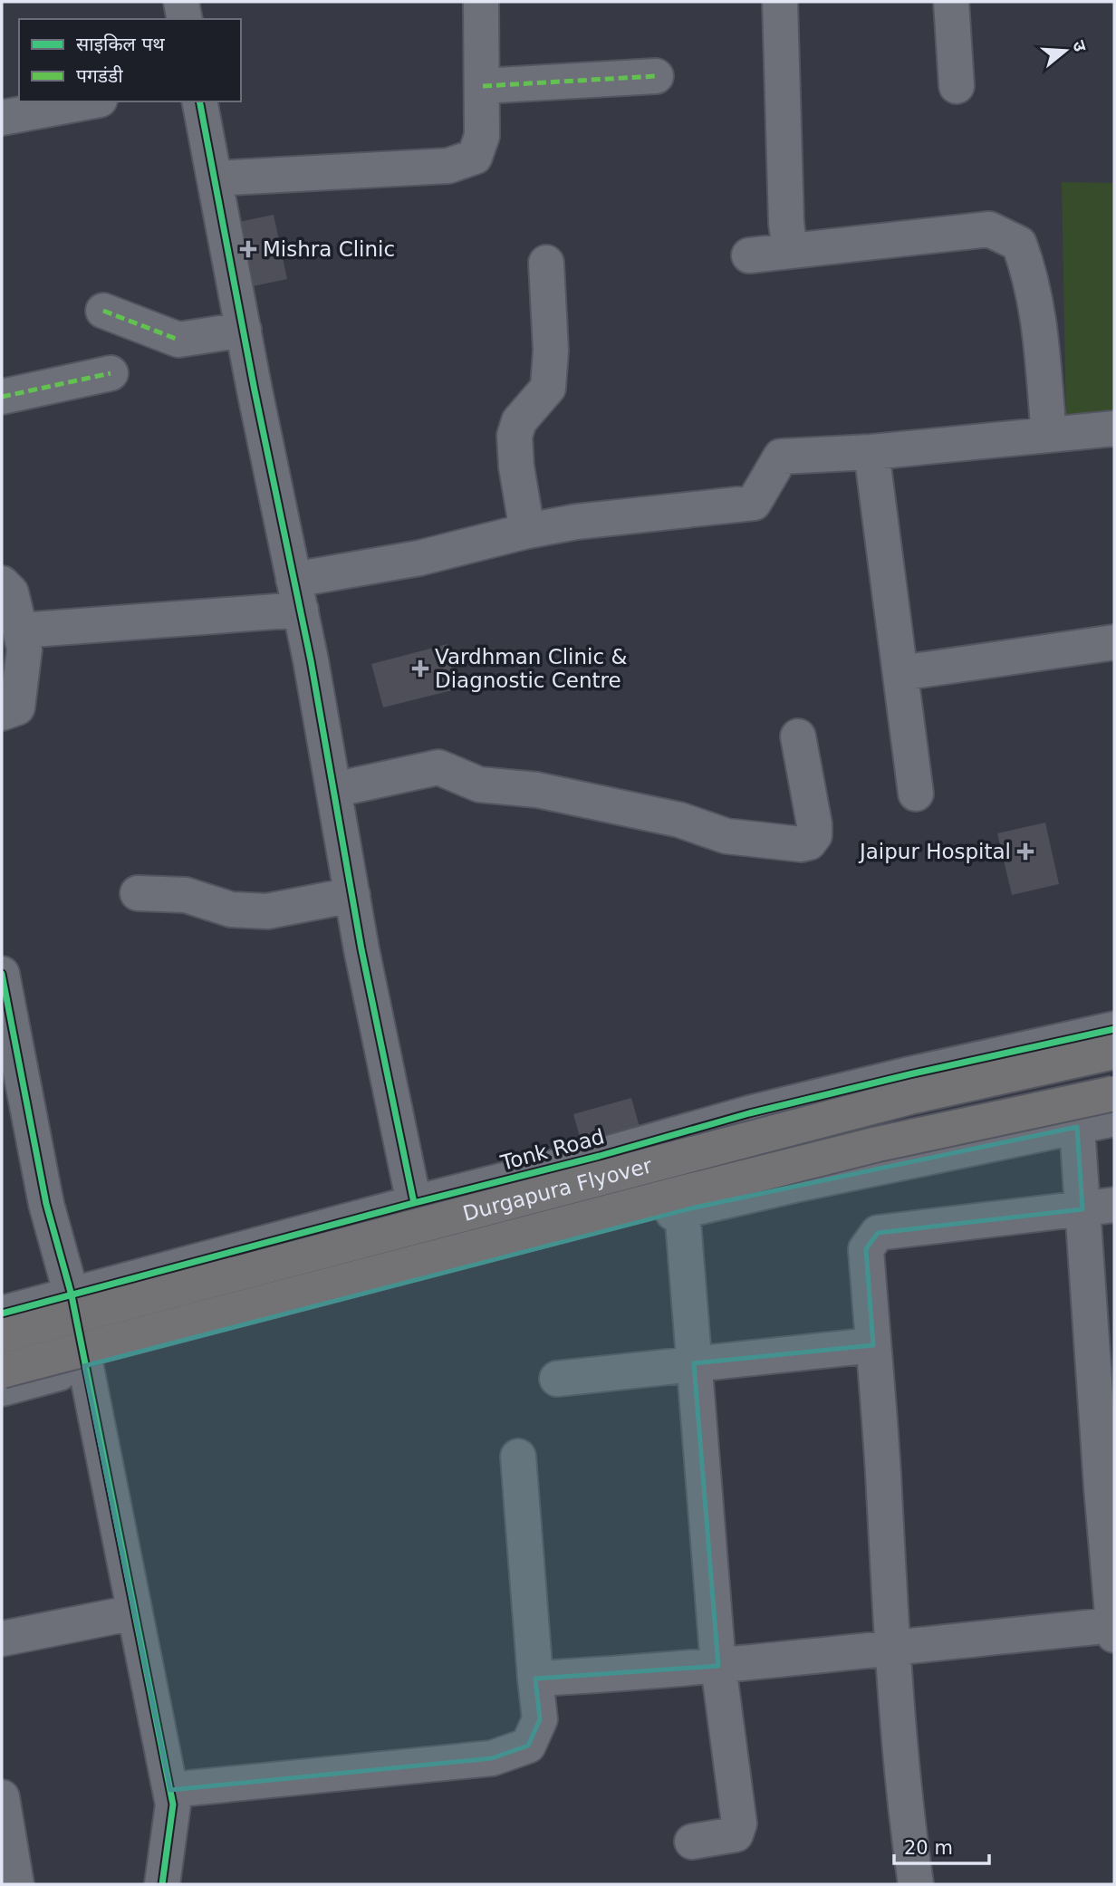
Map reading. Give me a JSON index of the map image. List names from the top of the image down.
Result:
{
  "streets": {
    "main road": ["Durgapura Flyover"],
    "street": ["Tonk Road"]
  },
  "places": {
    "health": ["Mishra Clinic", "Vardhman Clinic & Diagnostic Centre", "Jaipur Hospital"]
  },
  "legend": ["साइकिल पथ", "पगडंडी"],
  "scale_bar": "20 m",
  "north": "right"
}
